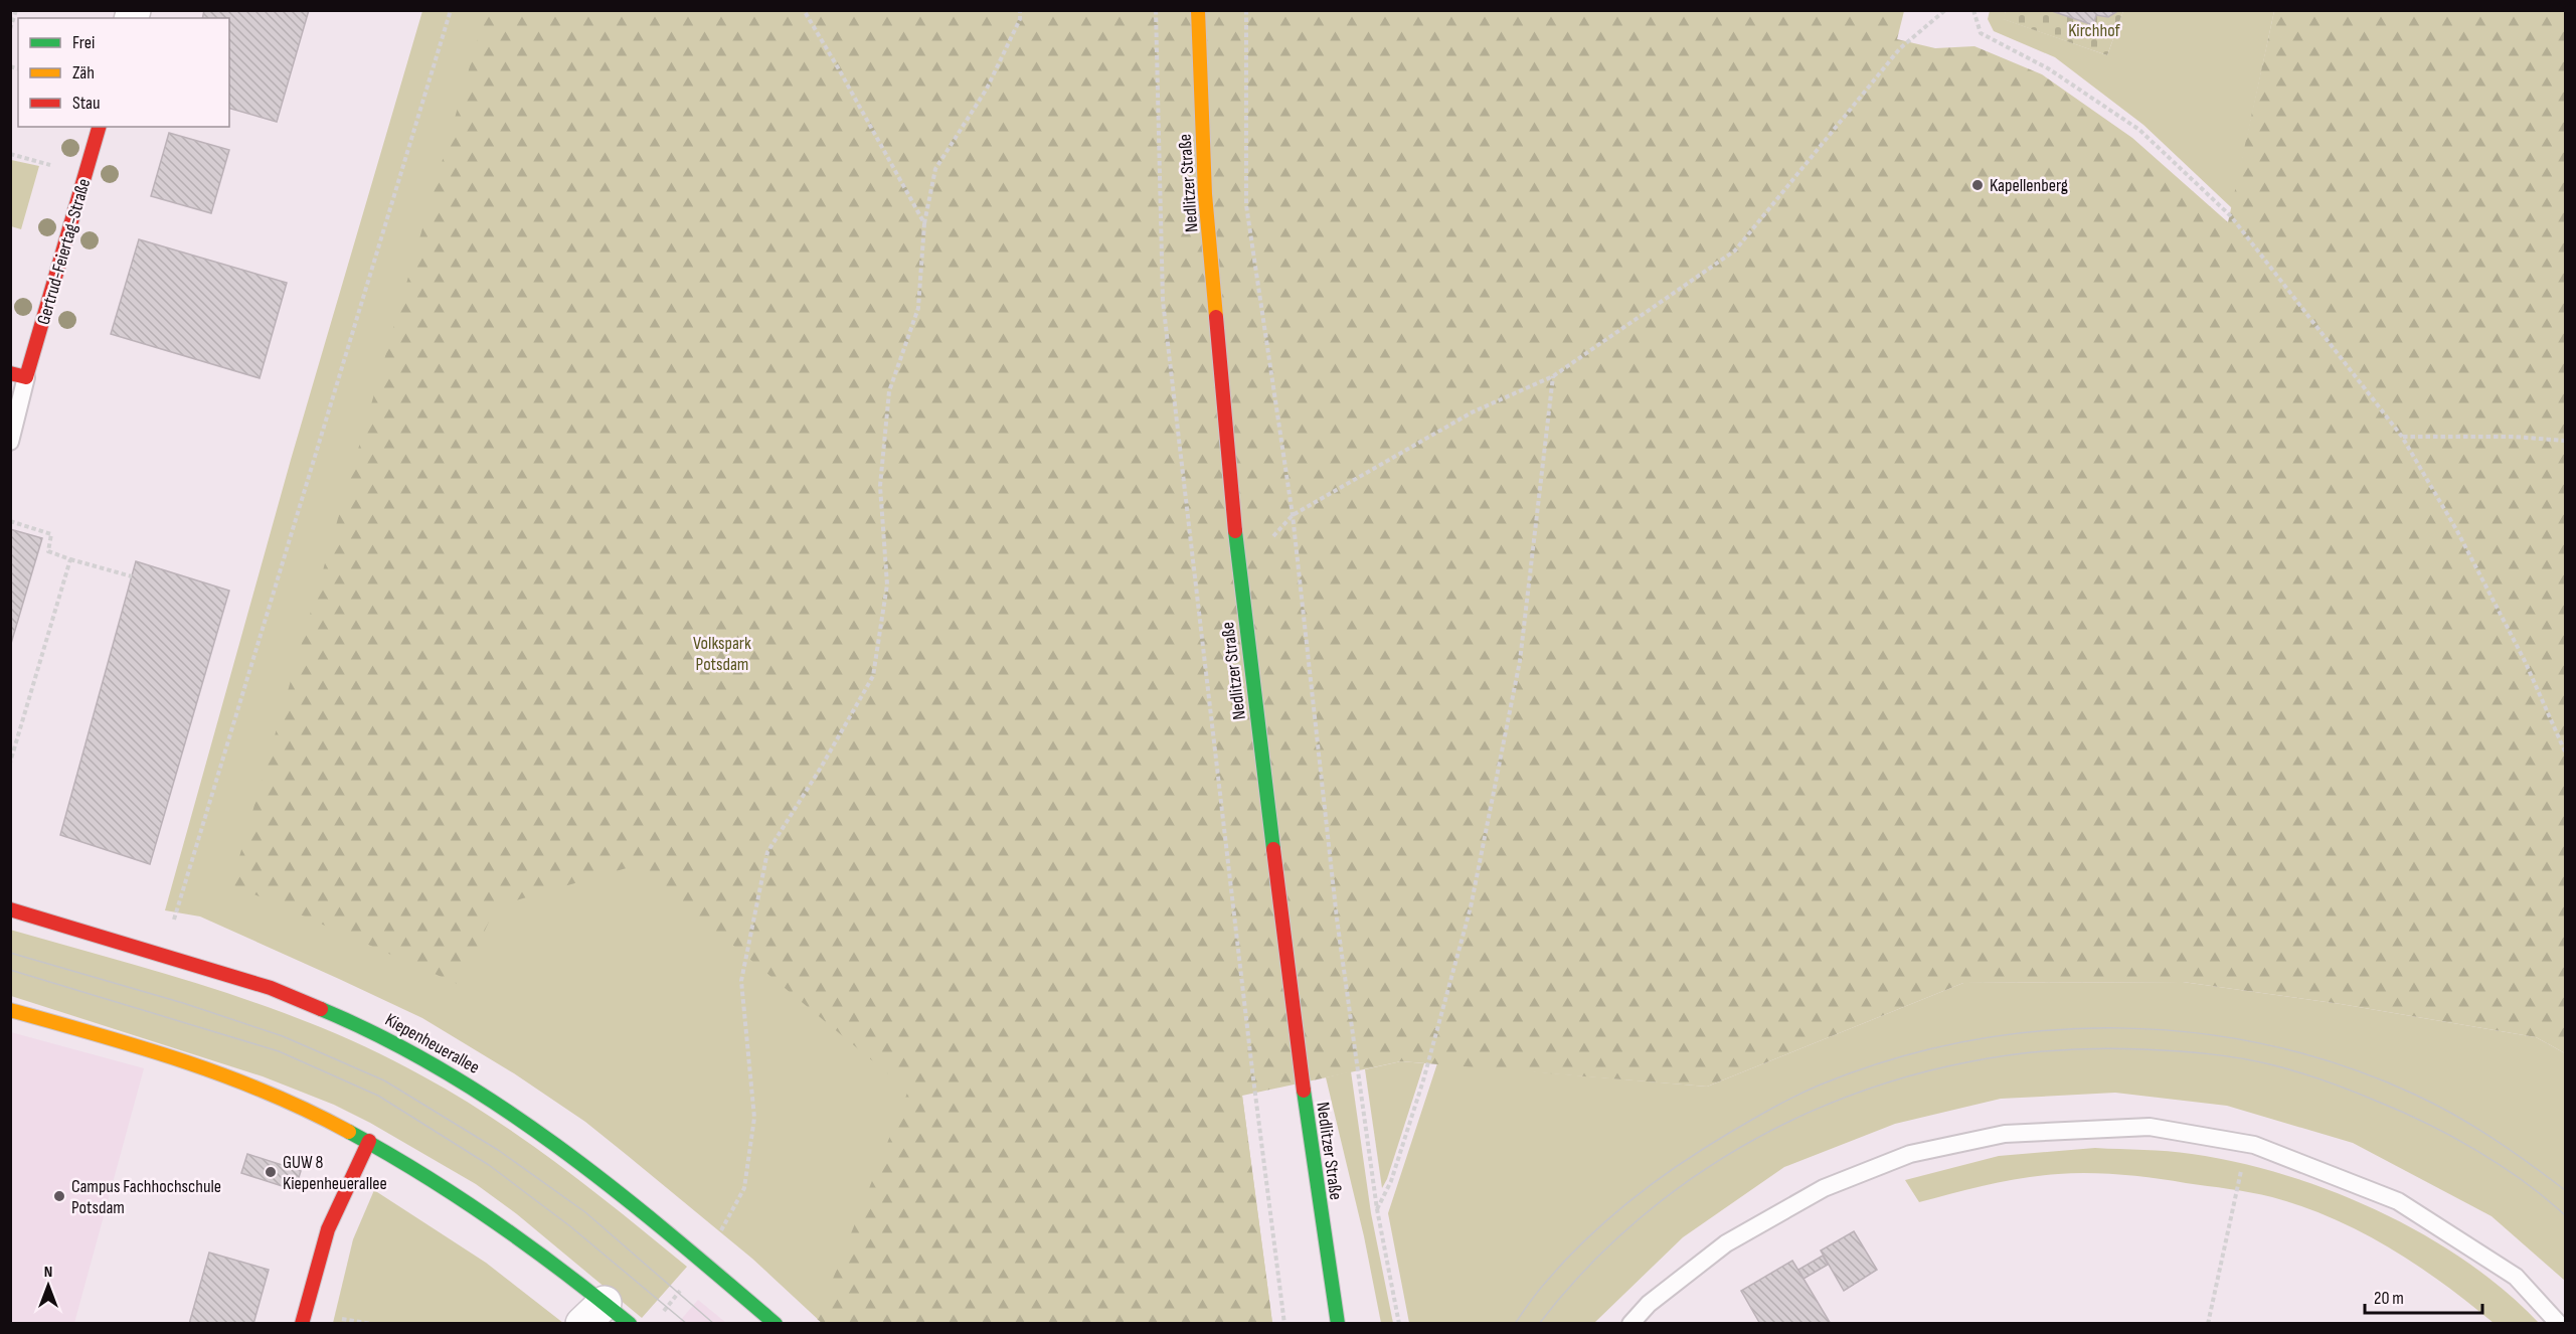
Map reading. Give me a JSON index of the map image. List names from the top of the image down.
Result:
{
  "streets": {
    "street": ["Nedlitzer Straße", "Gertrud-Feiertag-Straße", "Kiepenheuerallee"]
  },
  "parks": ["Kirchhof", "Volkspark Potsdam"],
  "places": ["Kapellenberg", "GUW 8 Kiepenheuerallee", "Campus Fachhochschule Potsdam"],
  "legend": ["Frei", "Zäh", "Stau"],
  "scale_bar": "20 m",
  "north": "top"
}
